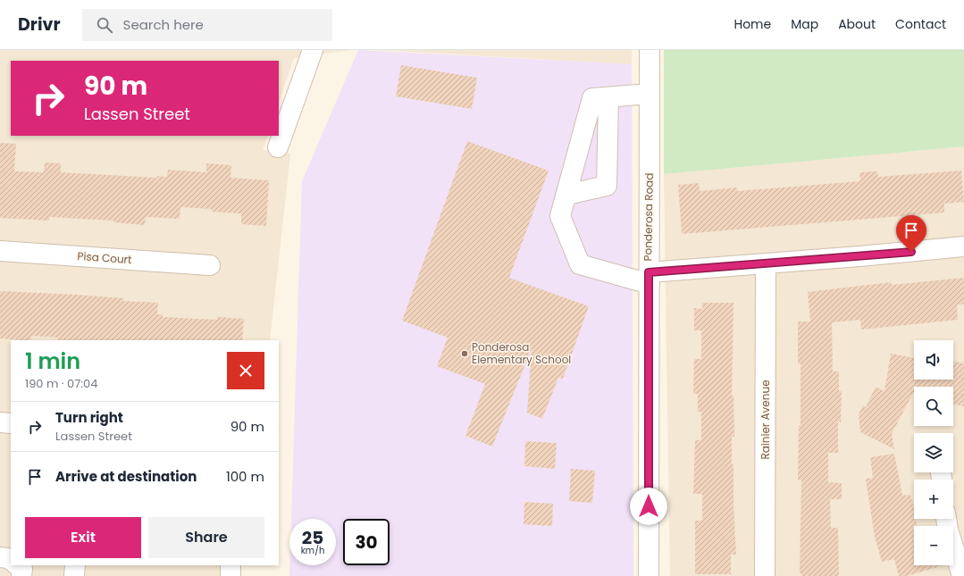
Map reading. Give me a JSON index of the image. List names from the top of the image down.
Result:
{
  "streets": {
    "street": ["Ponderosa Road", "Pisa Court", "Rainier Avenue"]
  },
  "places": ["Ponderosa Elementary School"],
  "page": {
    "header": "Drivr",
    "search": "Search here",
    "nav": [
      "Home",
      "Map",
      "About",
      "Contact"
    ],
    "turn": ["90 m", "Lassen Street"],
    "map_buttons": ["+", "−"],
    "heading": ["1 min", "190 m · 07:04"],
    "list": [
      {
        "name": "Turn right",
        "note": "Lassen Street",
        "value": "90 m"
      },
      {
        "name": "Arrive at destination",
        "value": "100 m"
      }
    ],
    "buttons": ["Exit", "Share"],
    "speed": "25 km/h",
    "limit": "30"
  }
}
